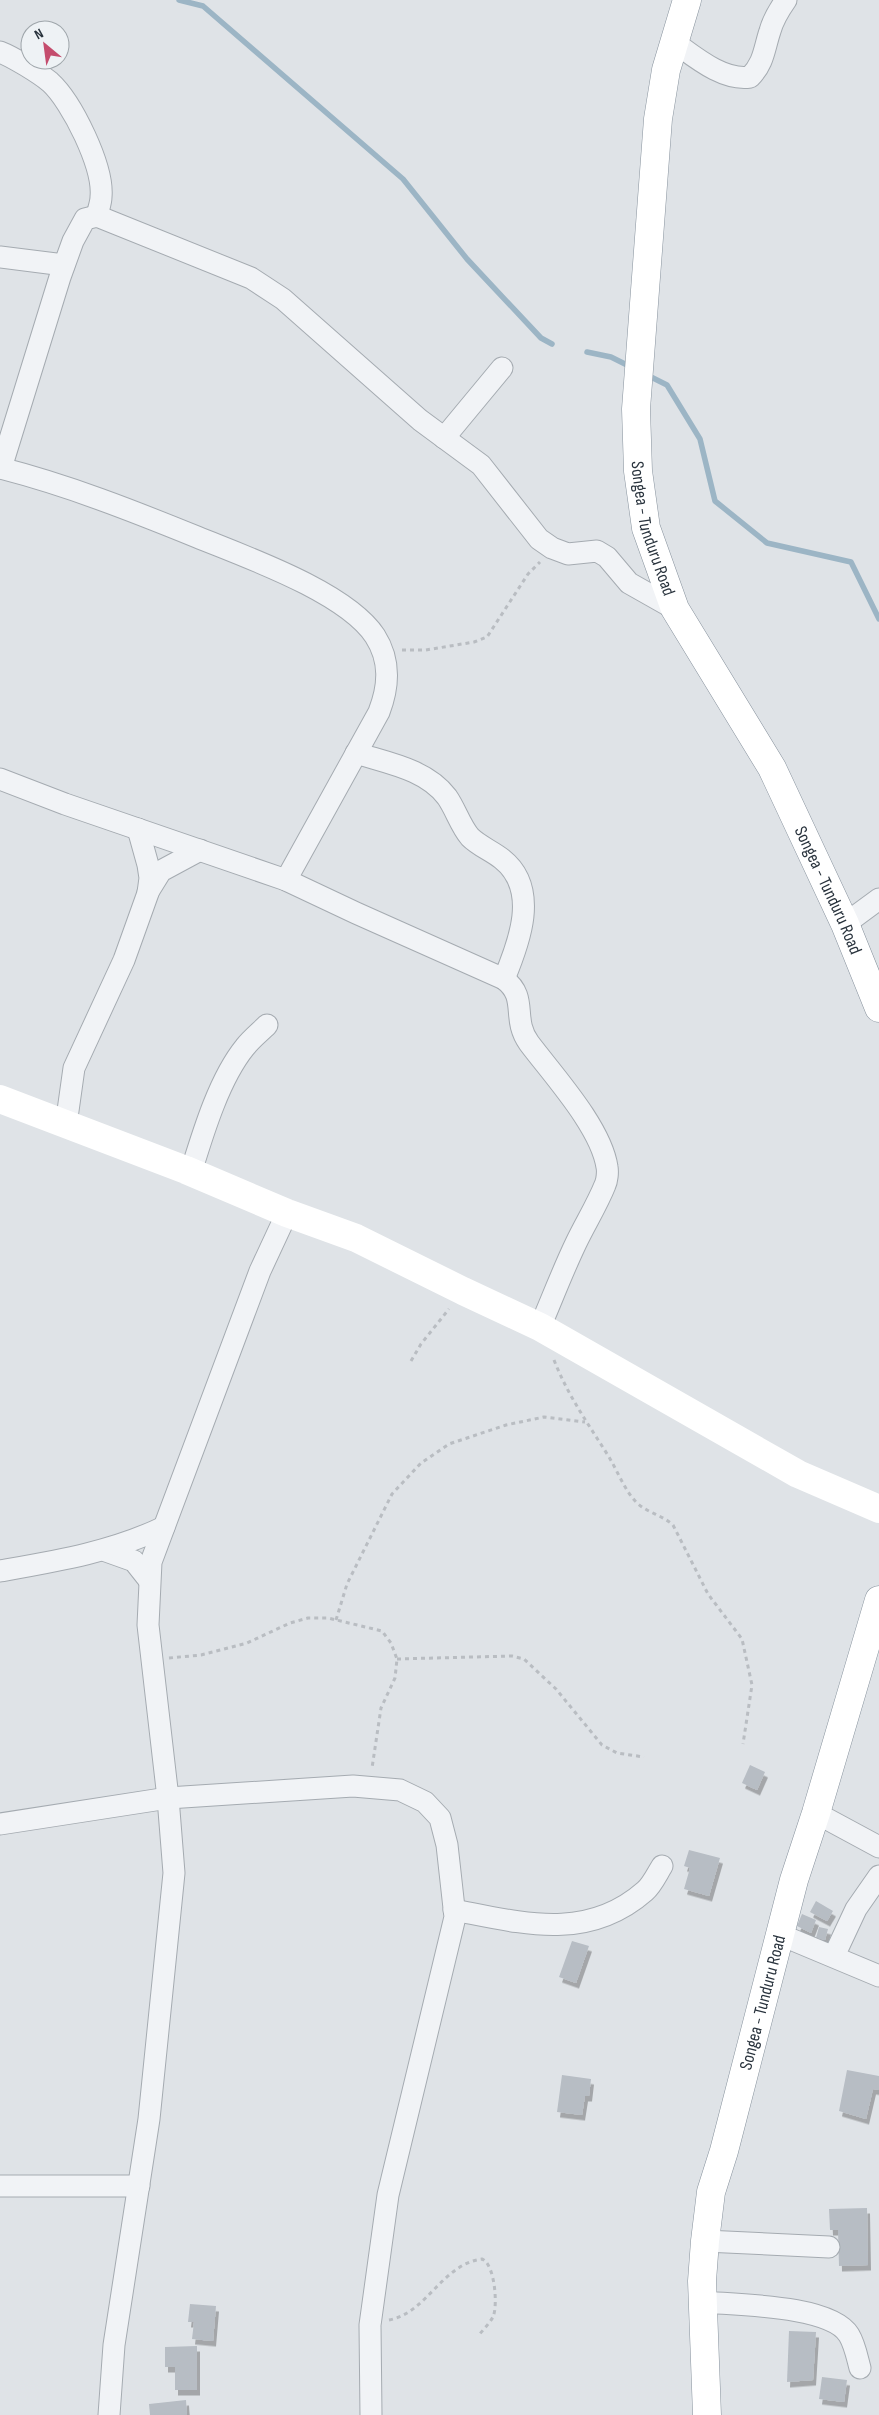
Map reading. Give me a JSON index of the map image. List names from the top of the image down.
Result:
{
  "streets": {
    "main road": ["Songea - Tunduru Road"]
  },
  "north": "top left"
}
